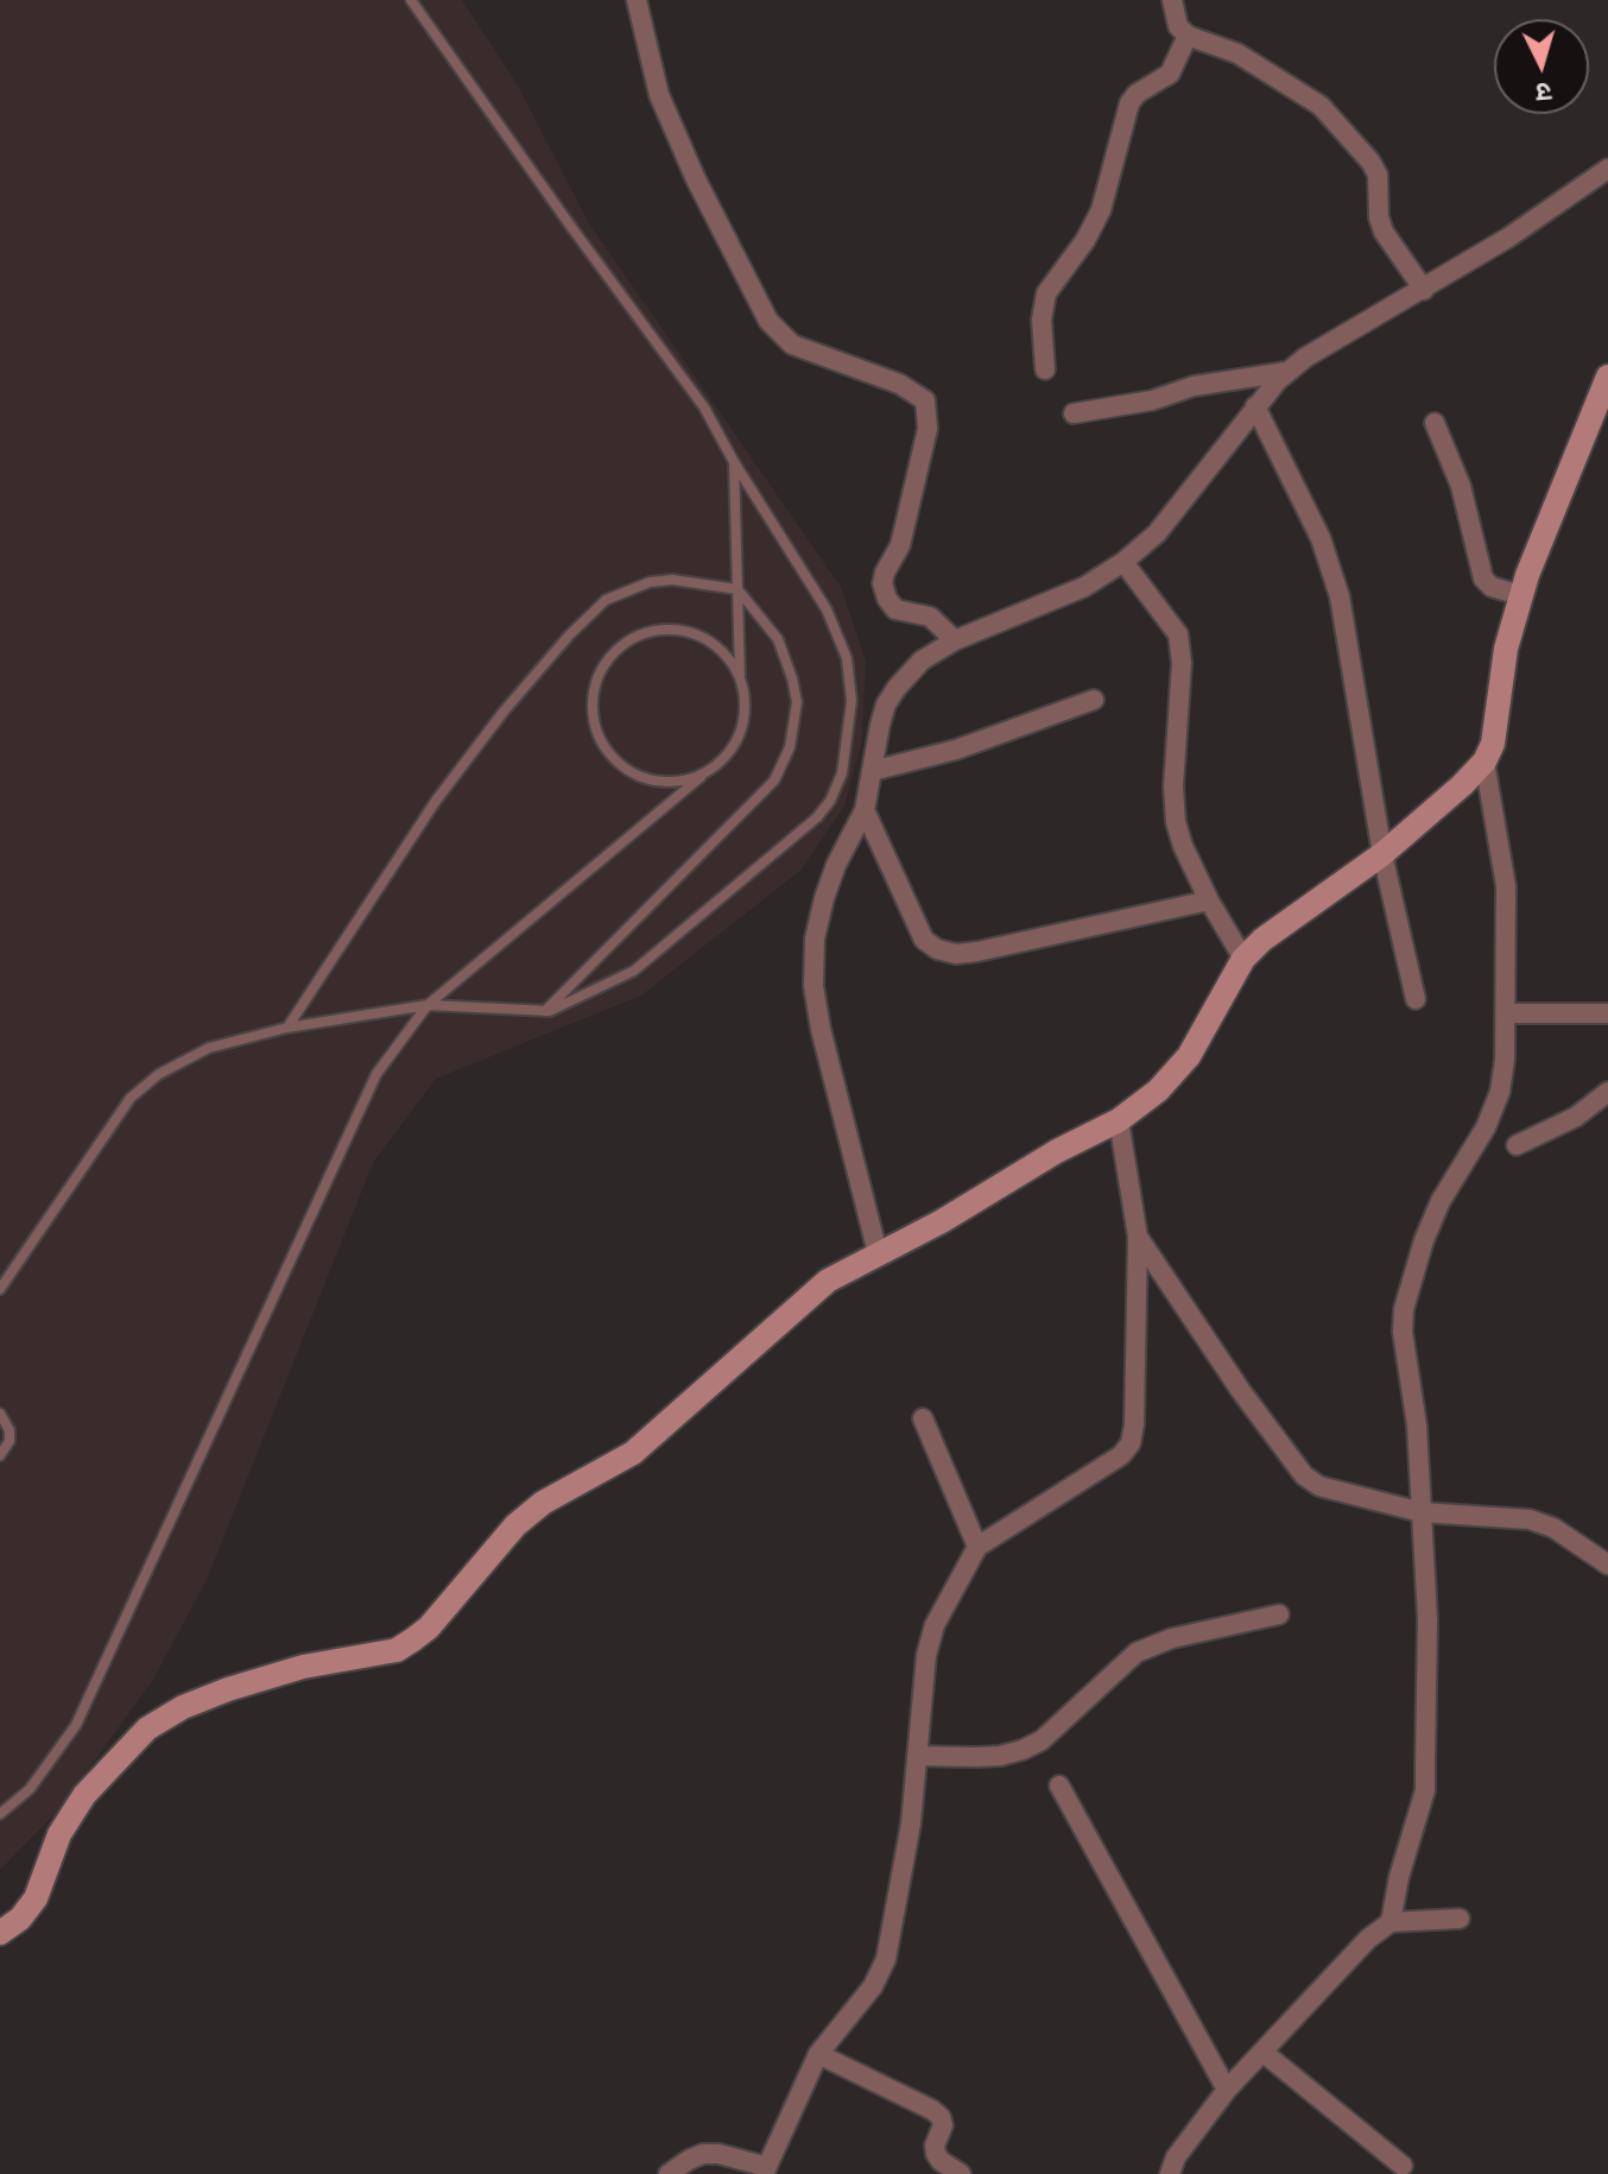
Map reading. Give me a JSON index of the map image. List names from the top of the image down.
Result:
{
  "north": "bottom"
}
